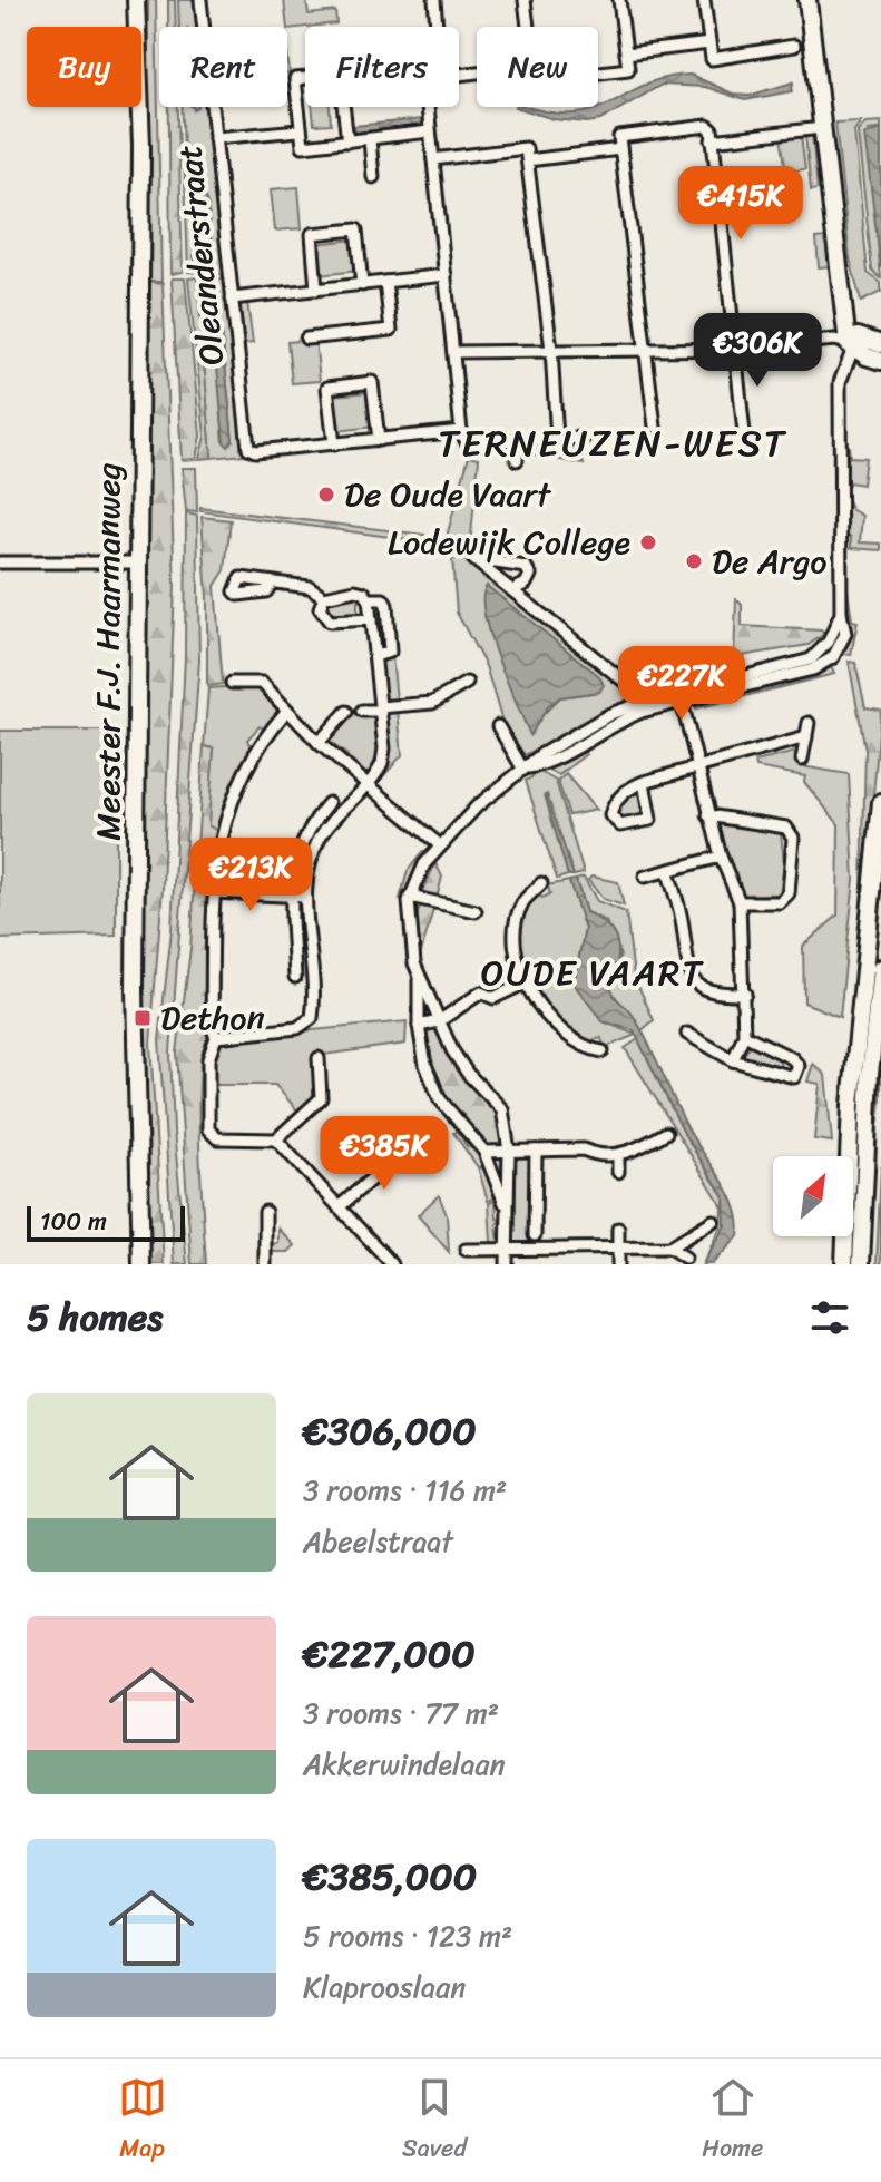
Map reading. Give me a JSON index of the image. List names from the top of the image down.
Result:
{
  "streets": {
    "main road": ["Meester F.J. Haarmanweg"],
    "street": ["Oleanderstraat"]
  },
  "districts": ["TERNEUZEN-WEST", "OUDE VAART"],
  "places": {
    "other": ["De Oude Vaart", "Lodewijk College", "De Argo"],
    "transit": ["Dethon"]
  },
  "scale_bar": "100 m",
  "north": "top right",
  "page": {
    "chip": [
      "Buy",
      "Rent",
      "Filters",
      "New"
    ],
    "price": [
      "€415K",
      "€306K",
      "€227K",
      "€213K",
      "€385K"
    ],
    "scale": "100 m",
    "heading": "5 homes",
    "list": [
      {
        "name": "€306,000",
        "note": "3 rooms · 116 m² · Abeelstraat"
      },
      {
        "name": "€227,000",
        "note": "3 rooms · 77 m² · Akkerwindelaan"
      },
      {
        "name": "€385,000",
        "note": "5 rooms · 123 m² · Klaprooslaan"
      }
    ],
    "tabs": ["Map", "Saved", "Home"]
  }
}
